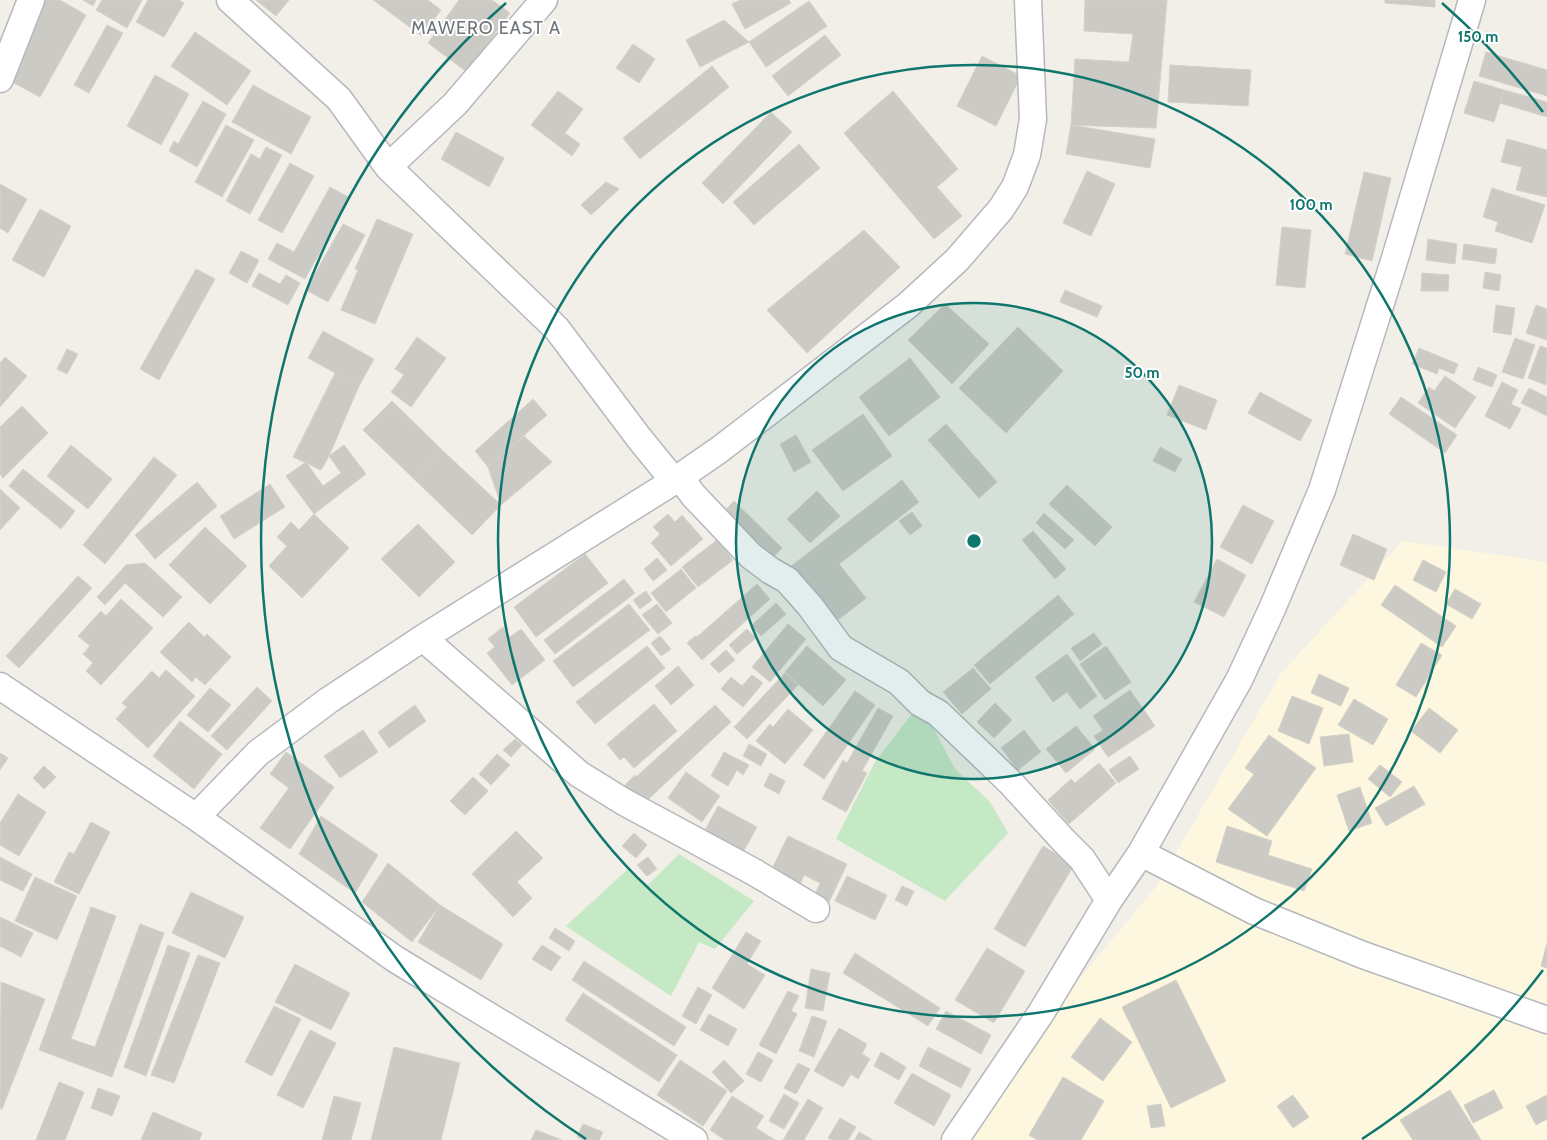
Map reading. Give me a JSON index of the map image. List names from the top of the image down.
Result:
{
  "districts": ["MAWERO EAST A"],
  "rings": ["150 m", "100 m", "50 m"]
}
